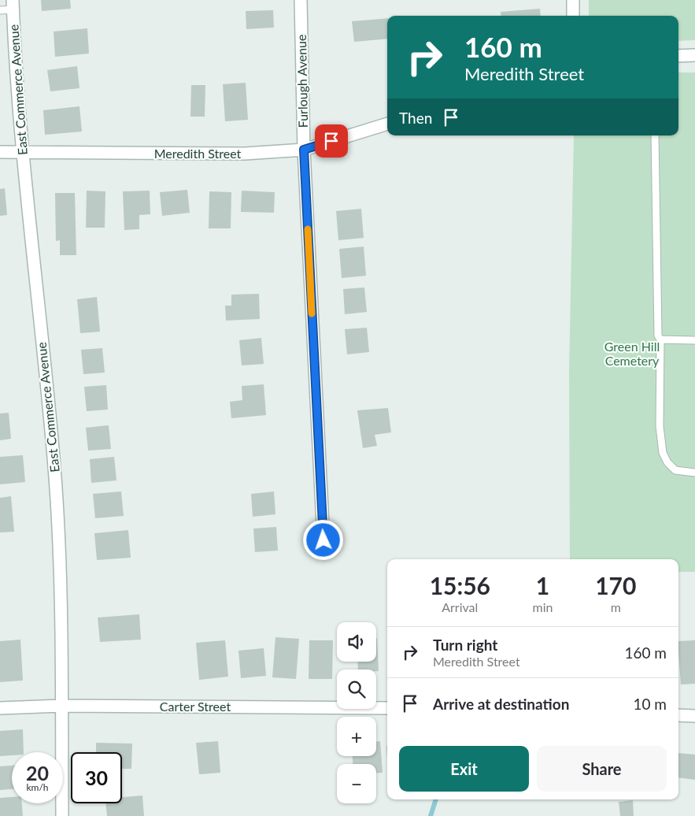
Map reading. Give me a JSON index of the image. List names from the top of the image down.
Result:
{
  "streets": {
    "street": [
      "Furlough Avenue",
      "East Commerce Avenue",
      "Meredith Street",
      "Carter Street"
    ]
  },
  "crossings": [
    ["Furlough Avenue", "Meredith Street"],
    ["East Commerce Avenue", "Meredith Street"],
    ["East Commerce Avenue", "Carter Street"]
  ],
  "parks": ["Green Hill Cemetery"],
  "page": {
    "turn": ["160 m", "Meredith Street"],
    "then": "Then",
    "eta": [
      "15:56",
      "Arrival",
      "1",
      "min",
      "170",
      "m"
    ],
    "map_buttons": ["+", "−"],
    "list": [
      {
        "name": "Turn right",
        "note": "Meredith Street",
        "value": "160 m"
      },
      {
        "name": "Arrive at destination",
        "value": "10 m"
      }
    ],
    "buttons": ["Exit", "Share"],
    "speed": "20 km/h",
    "limit": "30"
  }
}
